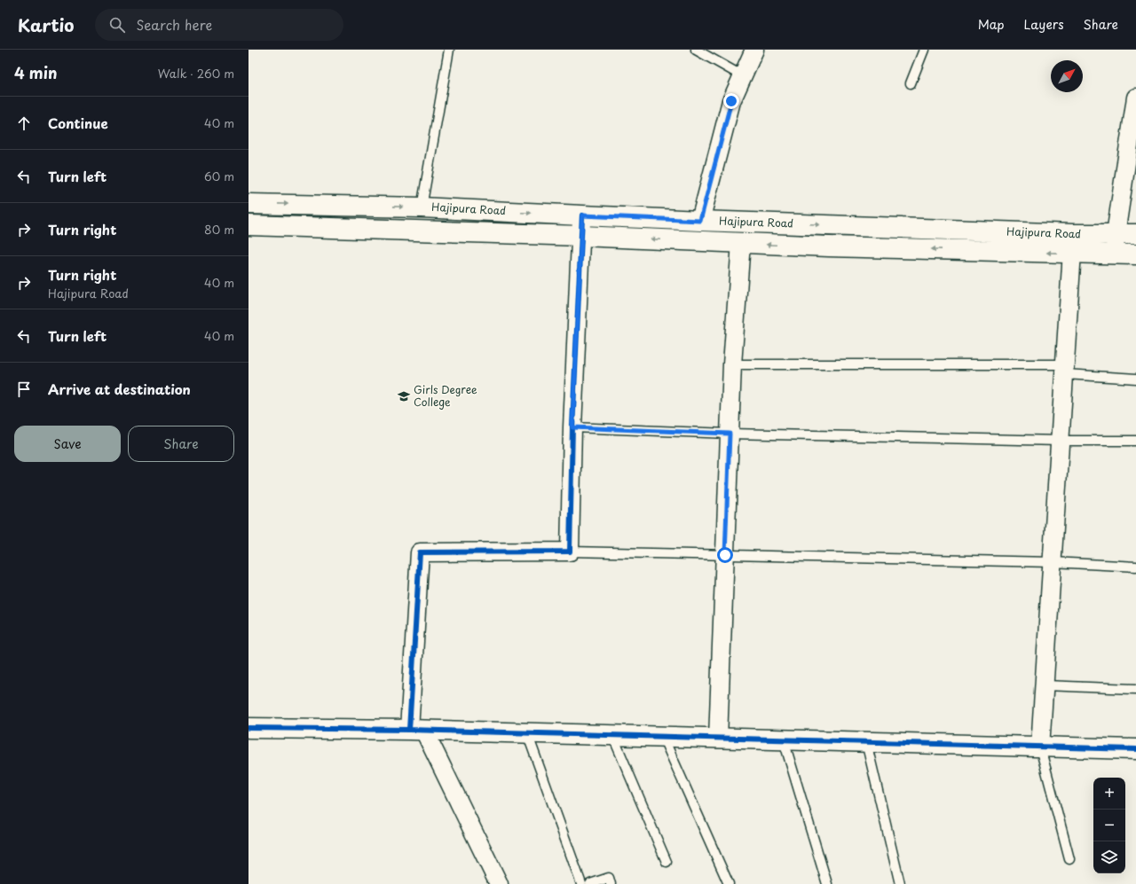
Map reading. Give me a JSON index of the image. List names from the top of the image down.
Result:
{
  "streets": {
    "main road": ["Hajipura Road"]
  },
  "places": {
    "school or university": ["Girls Degree College"]
  },
  "north": "top right",
  "page": {
    "header": "Kartio",
    "search": "Search here",
    "nav": ["Map", "Layers", "Share"],
    "heading": ["4 min", "Walk · 260 m"],
    "list": [
      ["Continue", "40 m"],
      ["Turn left", "60 m"],
      ["Turn right", "80 m"],
      ["Turn right", "Hajipura Road", "40 m"],
      ["Turn left", "40 m"],
      "Arrive at destination"
    ],
    "buttons": ["Save", "Share"],
    "map_buttons": ["+", "−"]
  }
}
